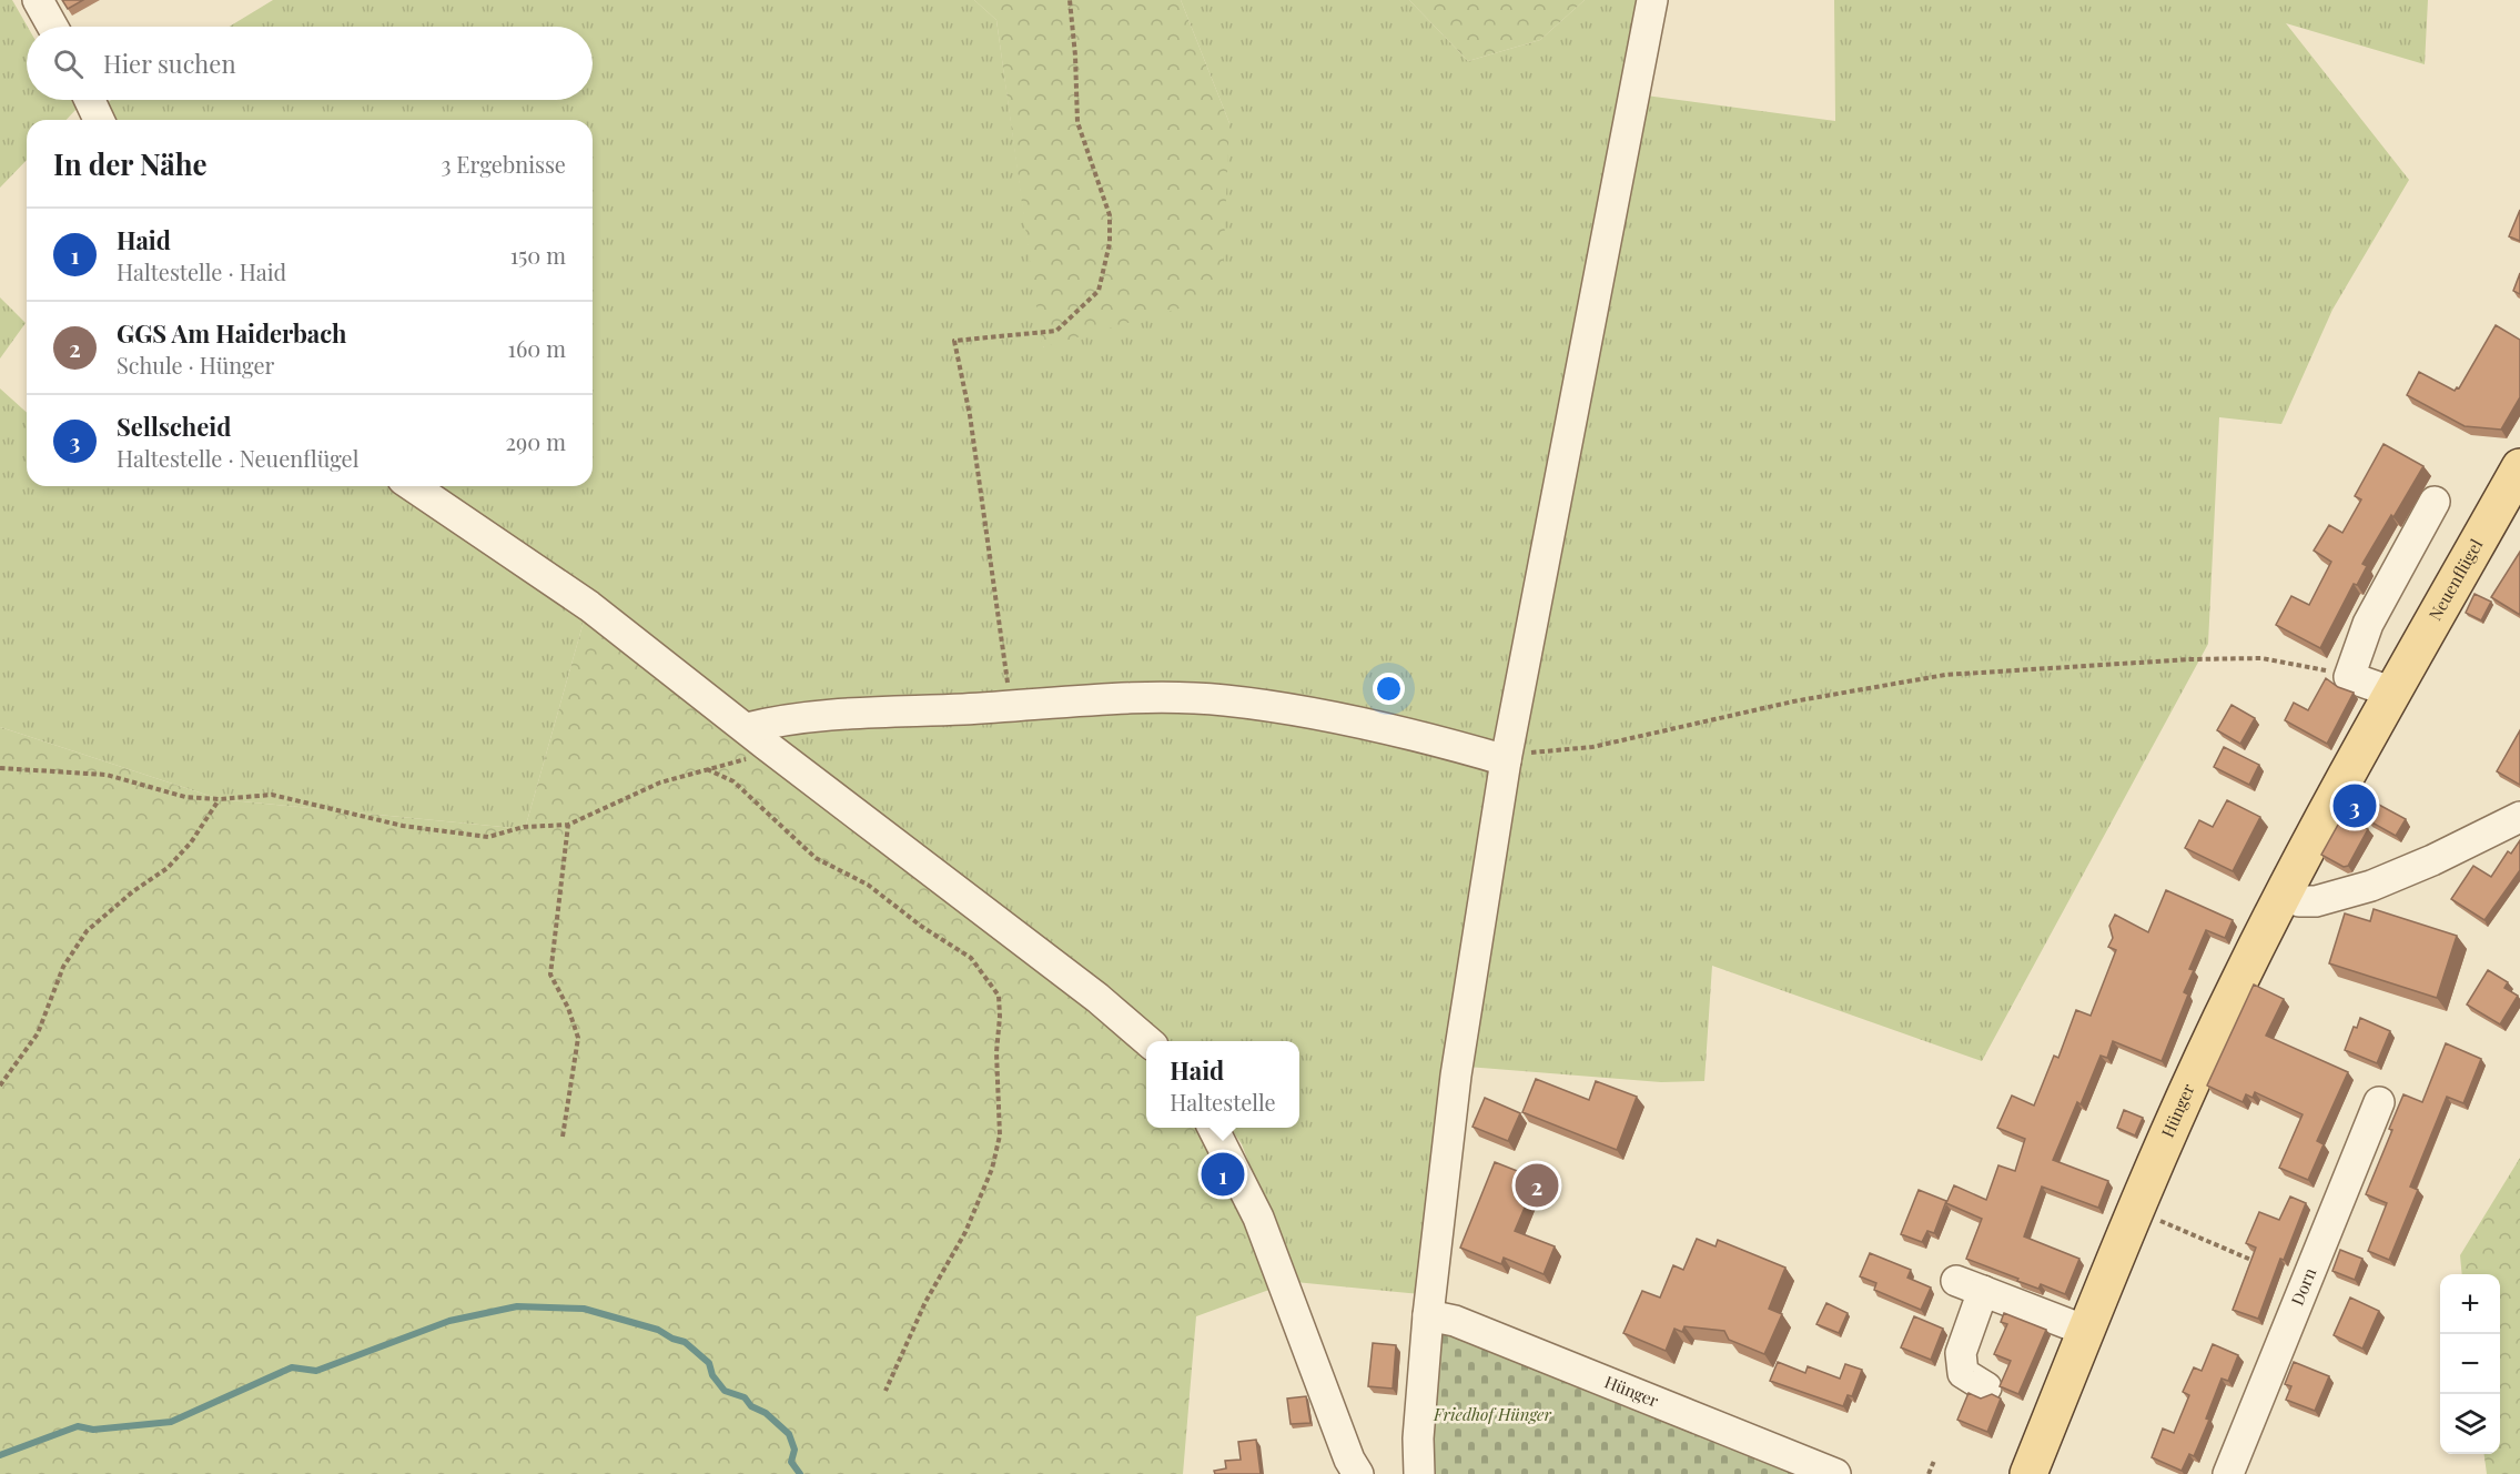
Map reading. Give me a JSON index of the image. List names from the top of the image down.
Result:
{
  "streets": {
    "main road": ["Neuenflügel", "Hünger"],
    "street": ["Dorn"]
  },
  "crossings": [
    ["Neuenflügel", "Hünger"]
  ],
  "parks": ["Friedhof Hünger"],
  "page": {
    "search": "Hier suchen",
    "heading": ["In der Nähe", "3 Ergebnisse"],
    "list": [
      {
        "mark": "1",
        "name": "Haid",
        "note": "Haltestelle · Haid",
        "value": "150 m"
      },
      {
        "mark": "2",
        "name": "GGS Am Haiderbach",
        "note": "Schule · Hünger",
        "value": "160 m"
      },
      {
        "mark": "3",
        "name": "Sellscheid",
        "note": "Haltestelle · Neuenflügel",
        "value": "290 m"
      }
    ],
    "pins": ["3", "1", "2"],
    "popup": ["Haid", "Haltestelle"],
    "map_buttons": ["+", "−"]
  }
}
